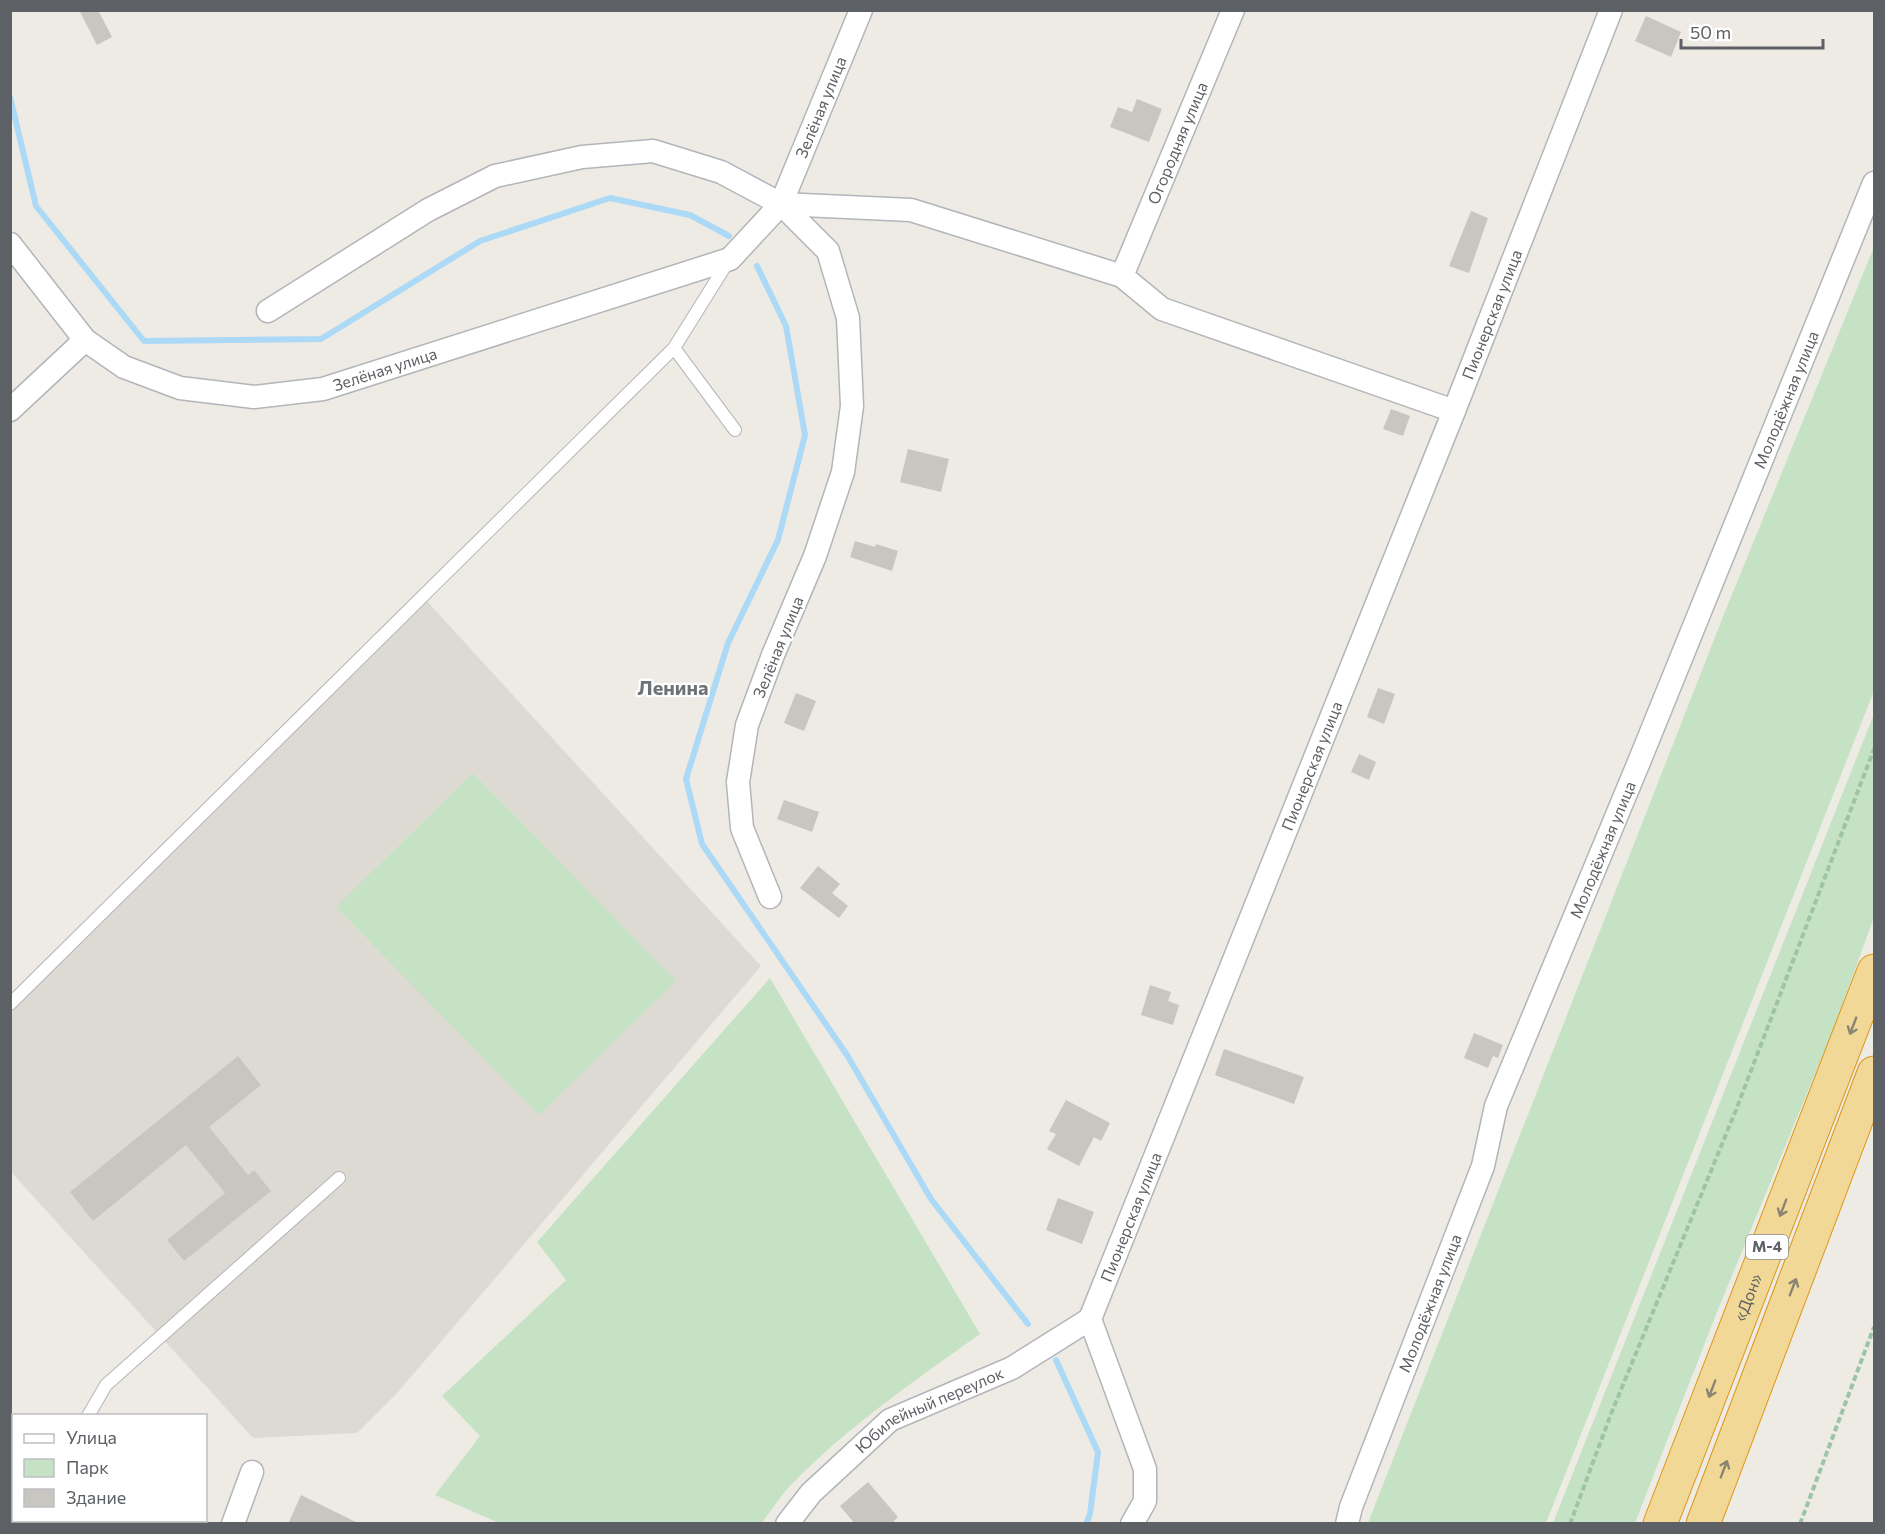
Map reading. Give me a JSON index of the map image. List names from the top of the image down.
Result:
{
  "streets": {
    "highway": ["М-4", "«Дон»"],
    "street": [
      "Зелёная улица",
      "Огородняя улица",
      "Пионерская улица",
      "Молодёжная улица",
      "Юбилейный переулок"
    ]
  },
  "crossings": [
    ["Пионерская улица", "Юбилейный переулок"]
  ],
  "districts": ["Ленина"],
  "legend": ["Улица", "Парк", "Здание"],
  "scale_bar": "50 m"
}
